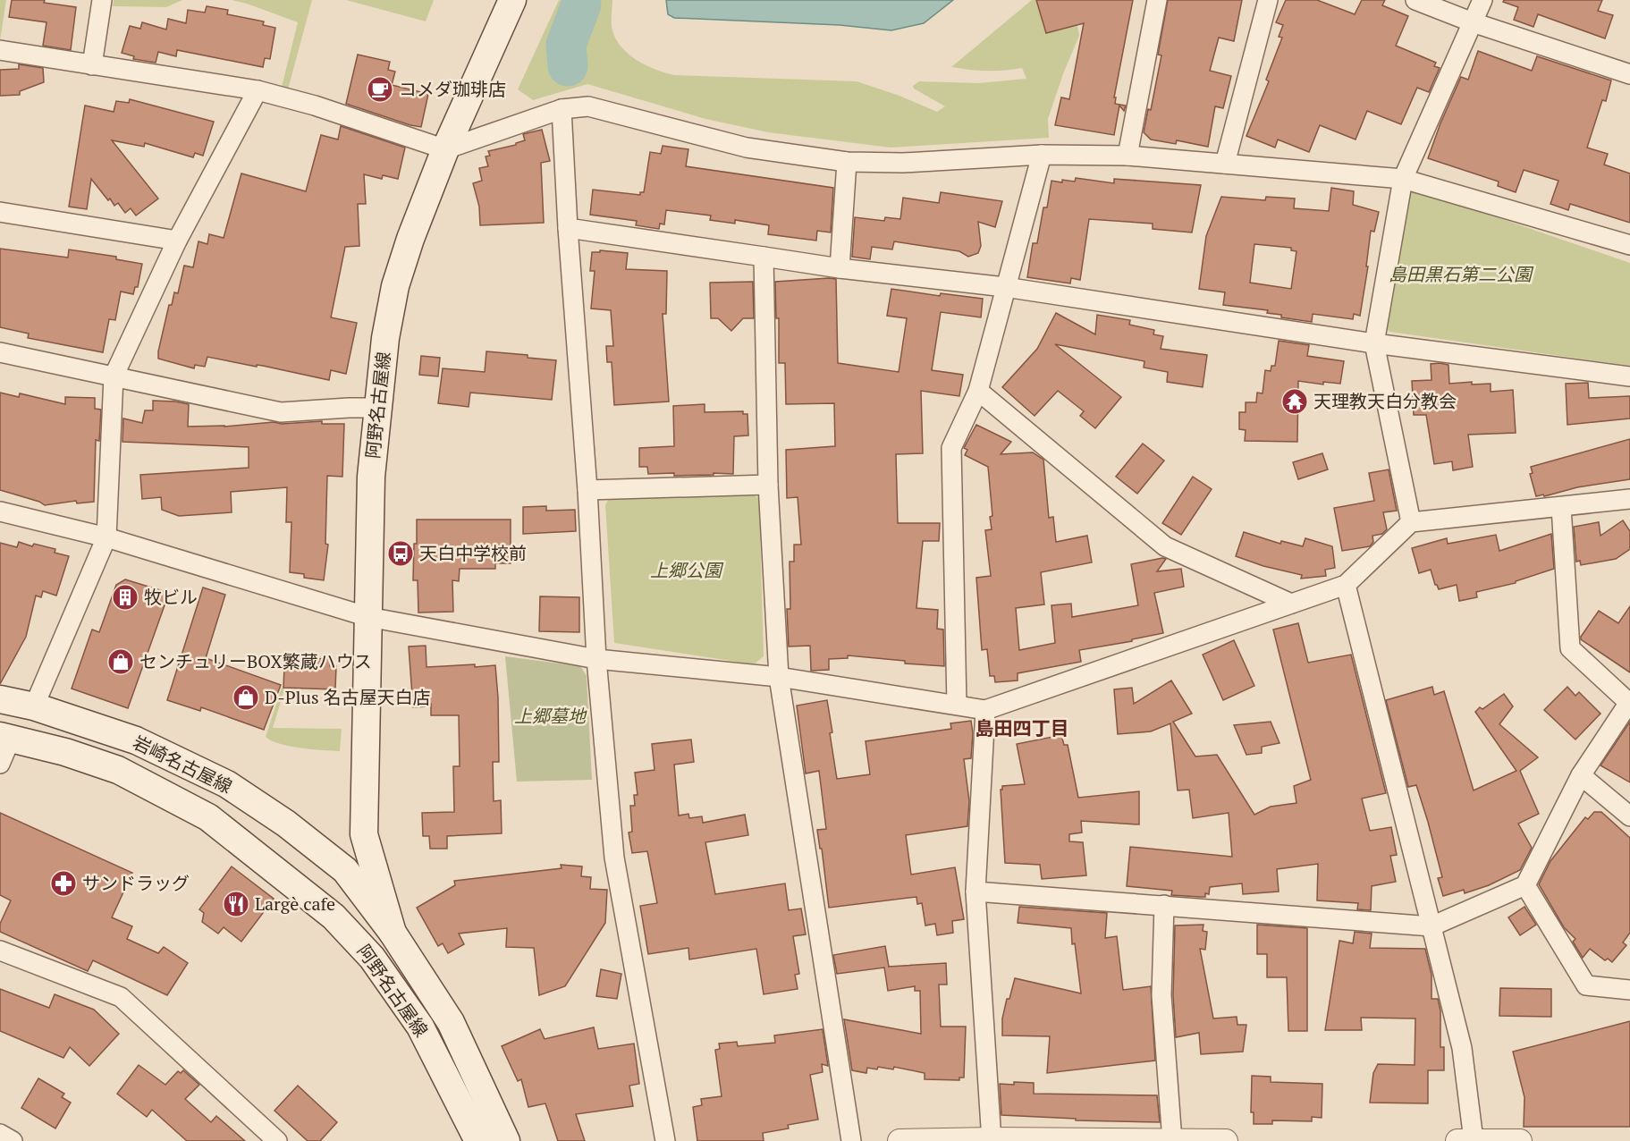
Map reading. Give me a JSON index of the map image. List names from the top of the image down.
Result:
{
  "streets": {
    "main road": ["阿野名古屋線", "岩崎名古屋線"]
  },
  "crossings": [
    ["阿野名古屋線", "岩崎名古屋線"]
  ],
  "districts": ["島田四丁目"],
  "parks": ["島田黒石第二公園", "上郷公園", "上郷墓地"],
  "places": {
    "cafe": ["コメダ珈琲店"],
    "temple": ["天理教天白分教会"],
    "bus stop": ["天白中学校前"],
    "building": ["牧ビル"],
    "shop": ["センチュリーBOX繁蔵ハウス", "D-Plus 名古屋天白店"],
    "pharmacy": ["サンドラッグ"],
    "restaurant": ["Largè cafe"]
  }
}
